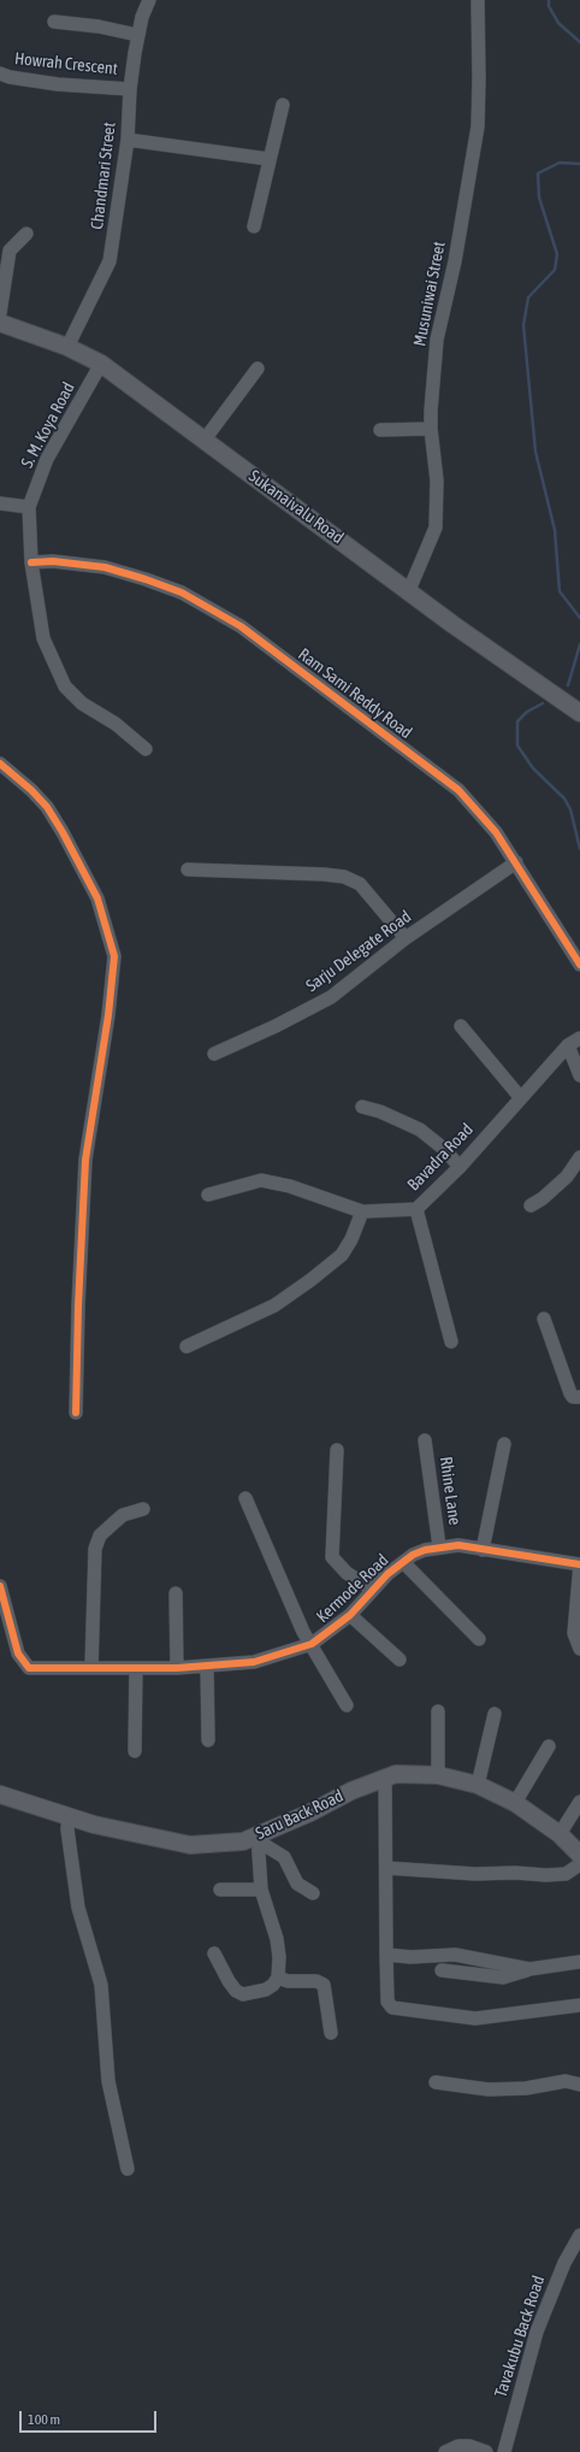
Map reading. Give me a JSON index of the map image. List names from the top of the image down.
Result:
{
  "streets": {
    "main road": ["Sukanaivalu Road", "Saru Back Road"],
    "street": [
      "Howrah Crescent",
      "Chandmari Street",
      "Musuniwai Street",
      "S. M. Koya Road",
      "Ram Sami Reddy Road",
      "Sarju Delegate Road",
      "Bavadra Road",
      "Rhine Lane",
      "Kermode Road",
      "Tavakubu Back Road"
    ]
  },
  "crossings": [
    ["Howrah Crescent", "Chandmari Street"],
    ["Chandmari Street", "Sukanaivalu Road"],
    ["Musuniwai Street", "Sukanaivalu Road"],
    ["S. M. Koya Road", "Sukanaivalu Road"],
    ["S. M. Koya Road", "Ram Sami Reddy Road"],
    ["Ram Sami Reddy Road", "Sarju Delegate Road"],
    ["Rhine Lane", "Kermode Road"]
  ],
  "scale_bar": "100 m"
}
